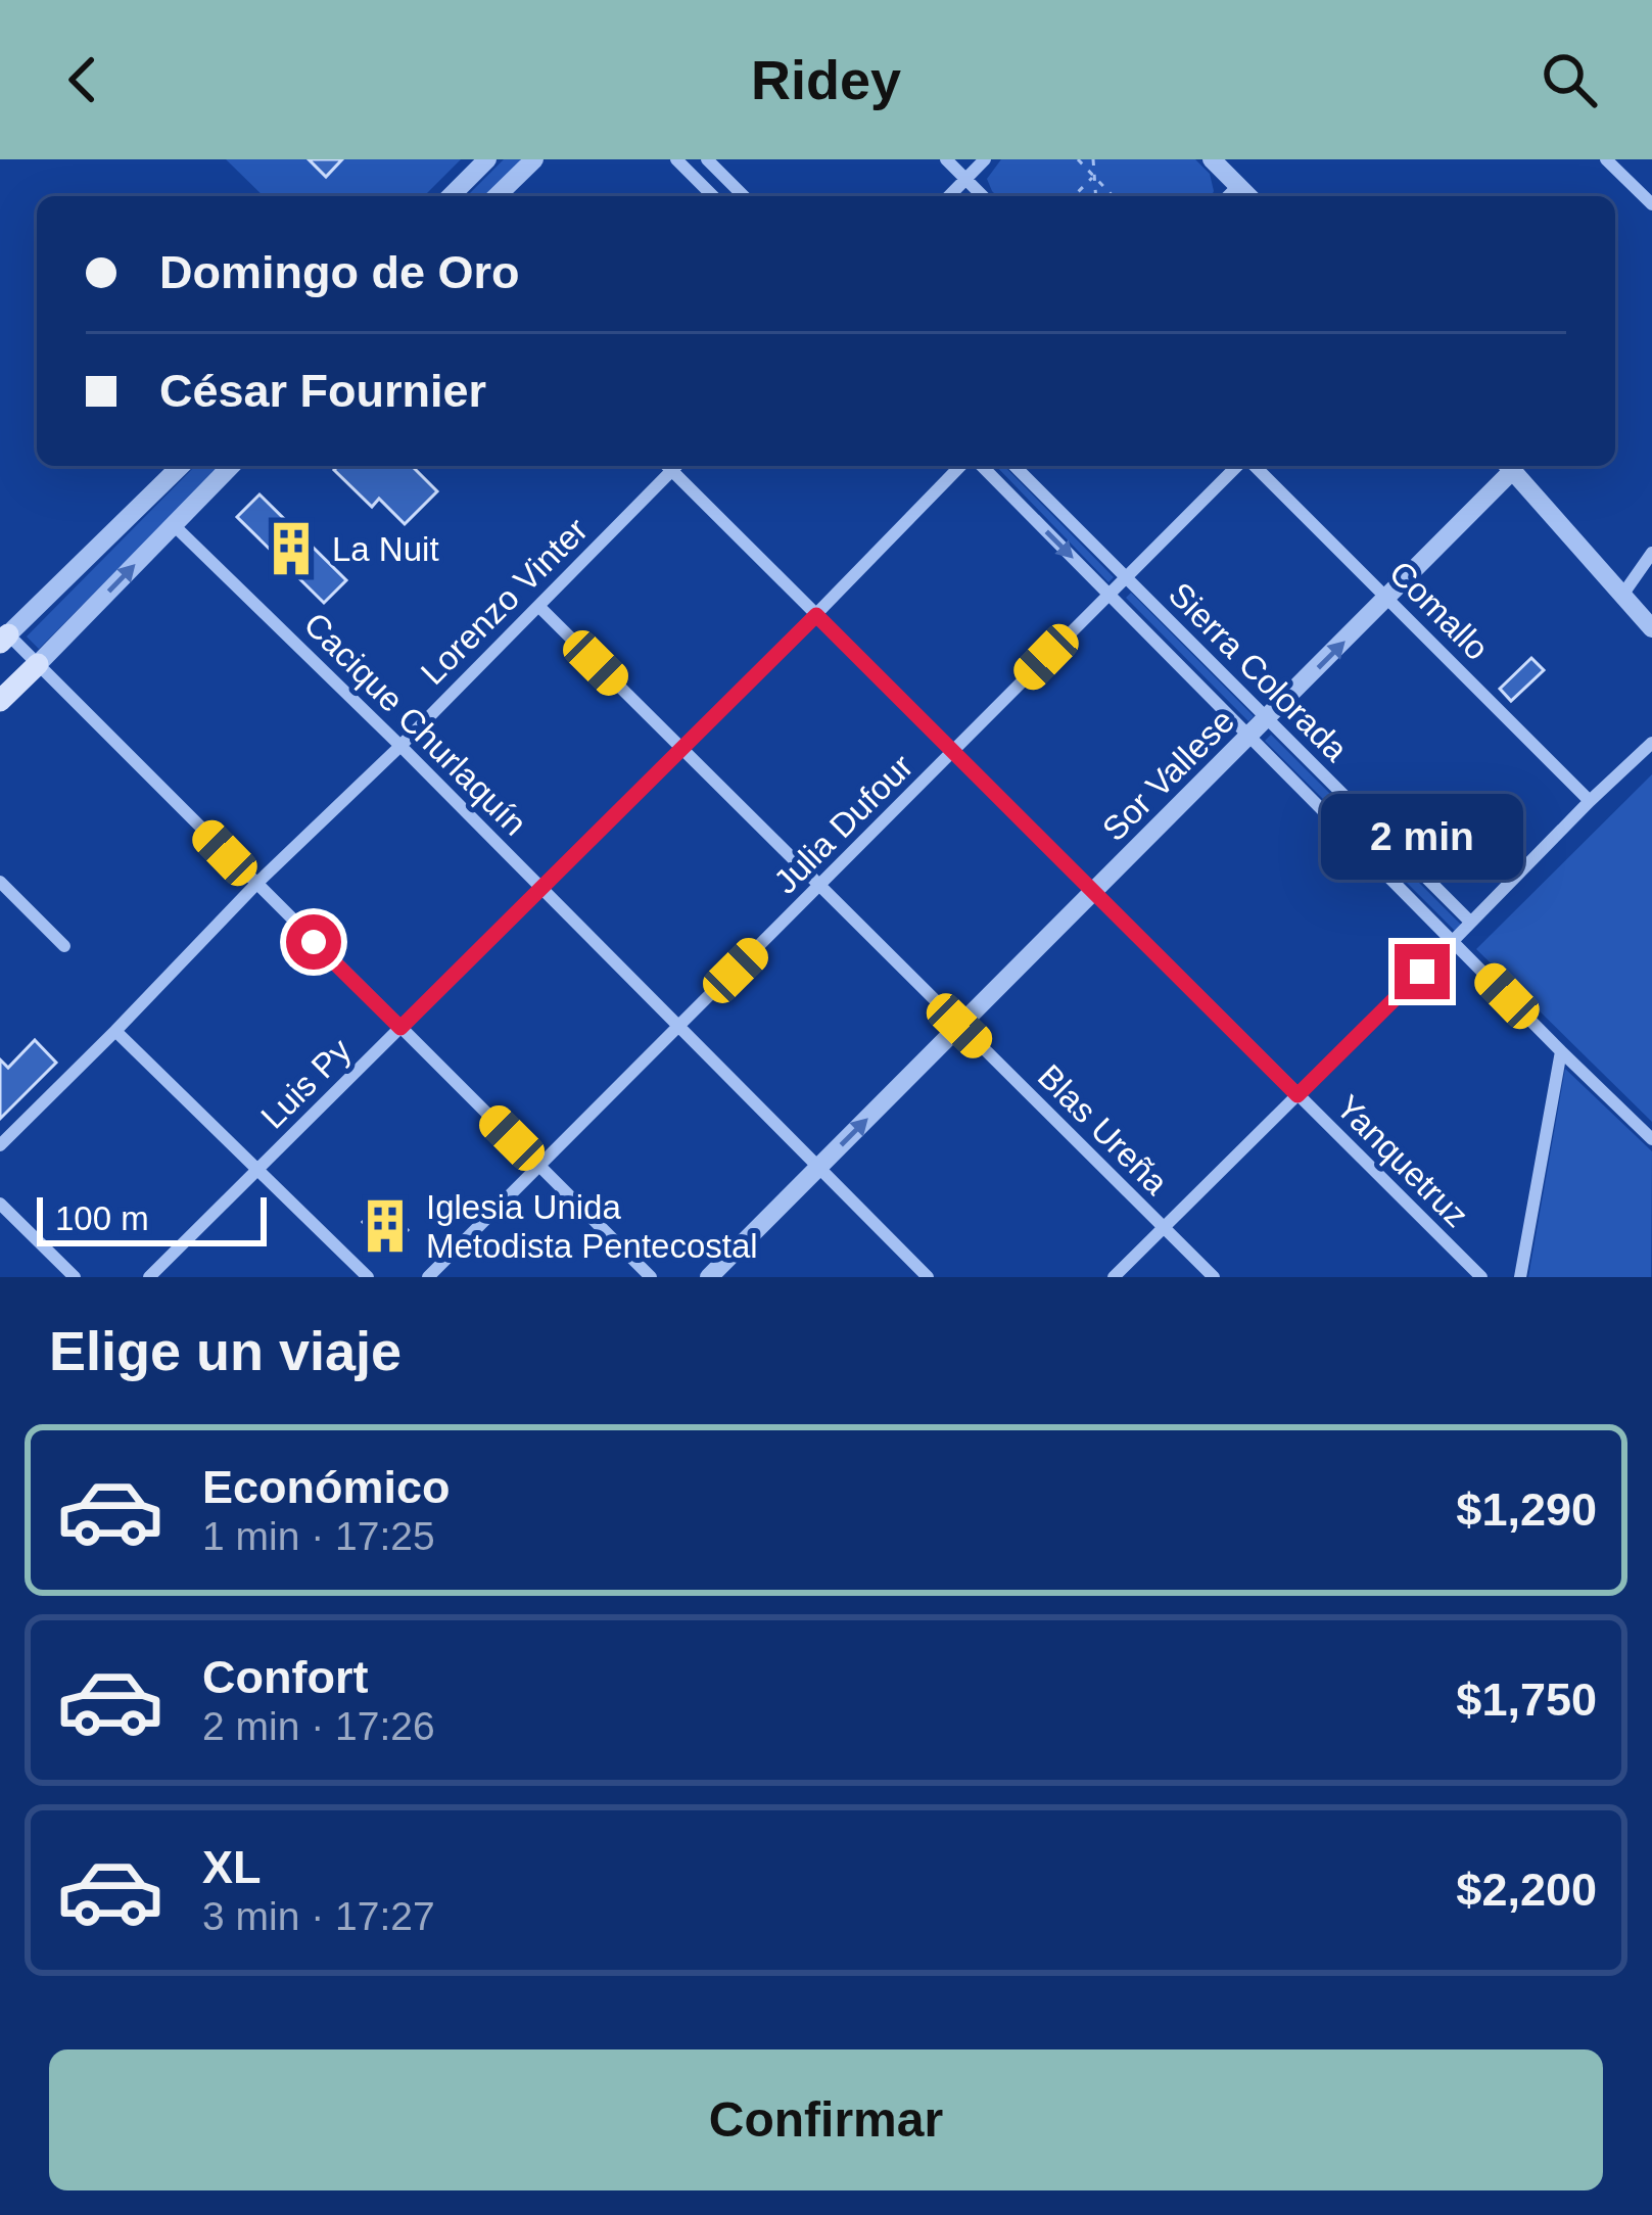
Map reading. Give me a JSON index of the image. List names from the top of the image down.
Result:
{
  "streets": {
    "street": [
      "Lorenzo Vinter",
      "Comallo",
      "Sierra Colorada",
      "Cacique Churlaquín",
      "Sor Vallese",
      "Julia Dufour",
      "Luis Py",
      "Blas Ureña",
      "Yanquetruz"
    ]
  },
  "crossings": [
    ["Lorenzo Vinter", "Cacique Churlaquín"],
    ["Lorenzo Vinter", "Blas Ureña"],
    ["Comallo", "Sor Vallese"],
    ["Sierra Colorada", "Sor Vallese"],
    ["Sierra Colorada", "Julia Dufour"],
    ["Cacique Churlaquín", "Sor Vallese"],
    ["Cacique Churlaquín", "Julia Dufour"],
    ["Cacique Churlaquín", "Luis Py"],
    ["Sor Vallese", "Blas Ureña"],
    ["Sor Vallese", "Yanquetruz"],
    ["Julia Dufour", "Blas Ureña"],
    ["Julia Dufour", "Yanquetruz"],
    ["Luis Py", "Blas Ureña"],
    ["Luis Py", "Yanquetruz"]
  ],
  "places": {
    "building": ["La Nuit", "Iglesia Unida Metodista Pentecostal"]
  },
  "scale_bar": "100 m",
  "page": {
    "header": "Ridey",
    "banner": ["Domingo de Oro", "César Fournier"],
    "bubble": "2 min",
    "scale": "100 m",
    "heading": "Elige un viaje",
    "list": [
      {
        "name": "Económico",
        "note": "1 min · 17:25",
        "value": "$1,290"
      },
      {
        "name": "Confort",
        "note": "2 min · 17:26",
        "value": "$1,750"
      },
      {
        "name": "XL",
        "note": "3 min · 17:27",
        "value": "$2,200"
      }
    ],
    "buttons": "Confirmar"
  }
}
